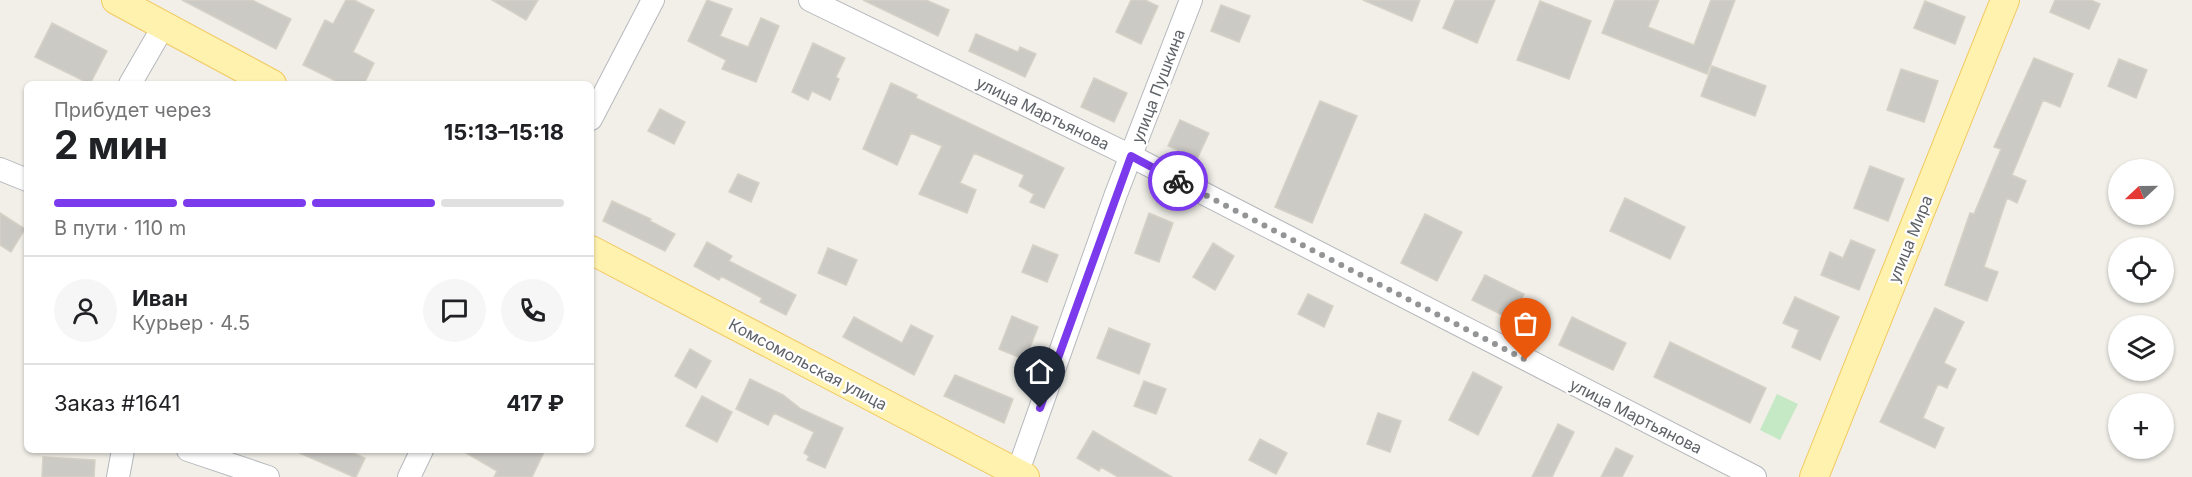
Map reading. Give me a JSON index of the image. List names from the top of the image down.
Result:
{
  "streets": {
    "main road": ["улица Мира", "Комсомольская улица"],
    "street": ["улица Пушкина", "улица Мартьянова"]
  },
  "crossings": [
    ["улица Пушкина", "улица Мартьянова"],
    ["улица Пушкина", "Комсомольская улица"]
  ],
  "north": "left",
  "page": {
    "heading": ["2 мин", "Прибудет через", "15:13–15:18"],
    "panel": [
      "Иван",
      "Курьер · 4.5",
      "Заказ #1641",
      "417 ₽"
    ],
    "map_buttons": "+",
    "bar": "В пути · 110 m"
  }
}
